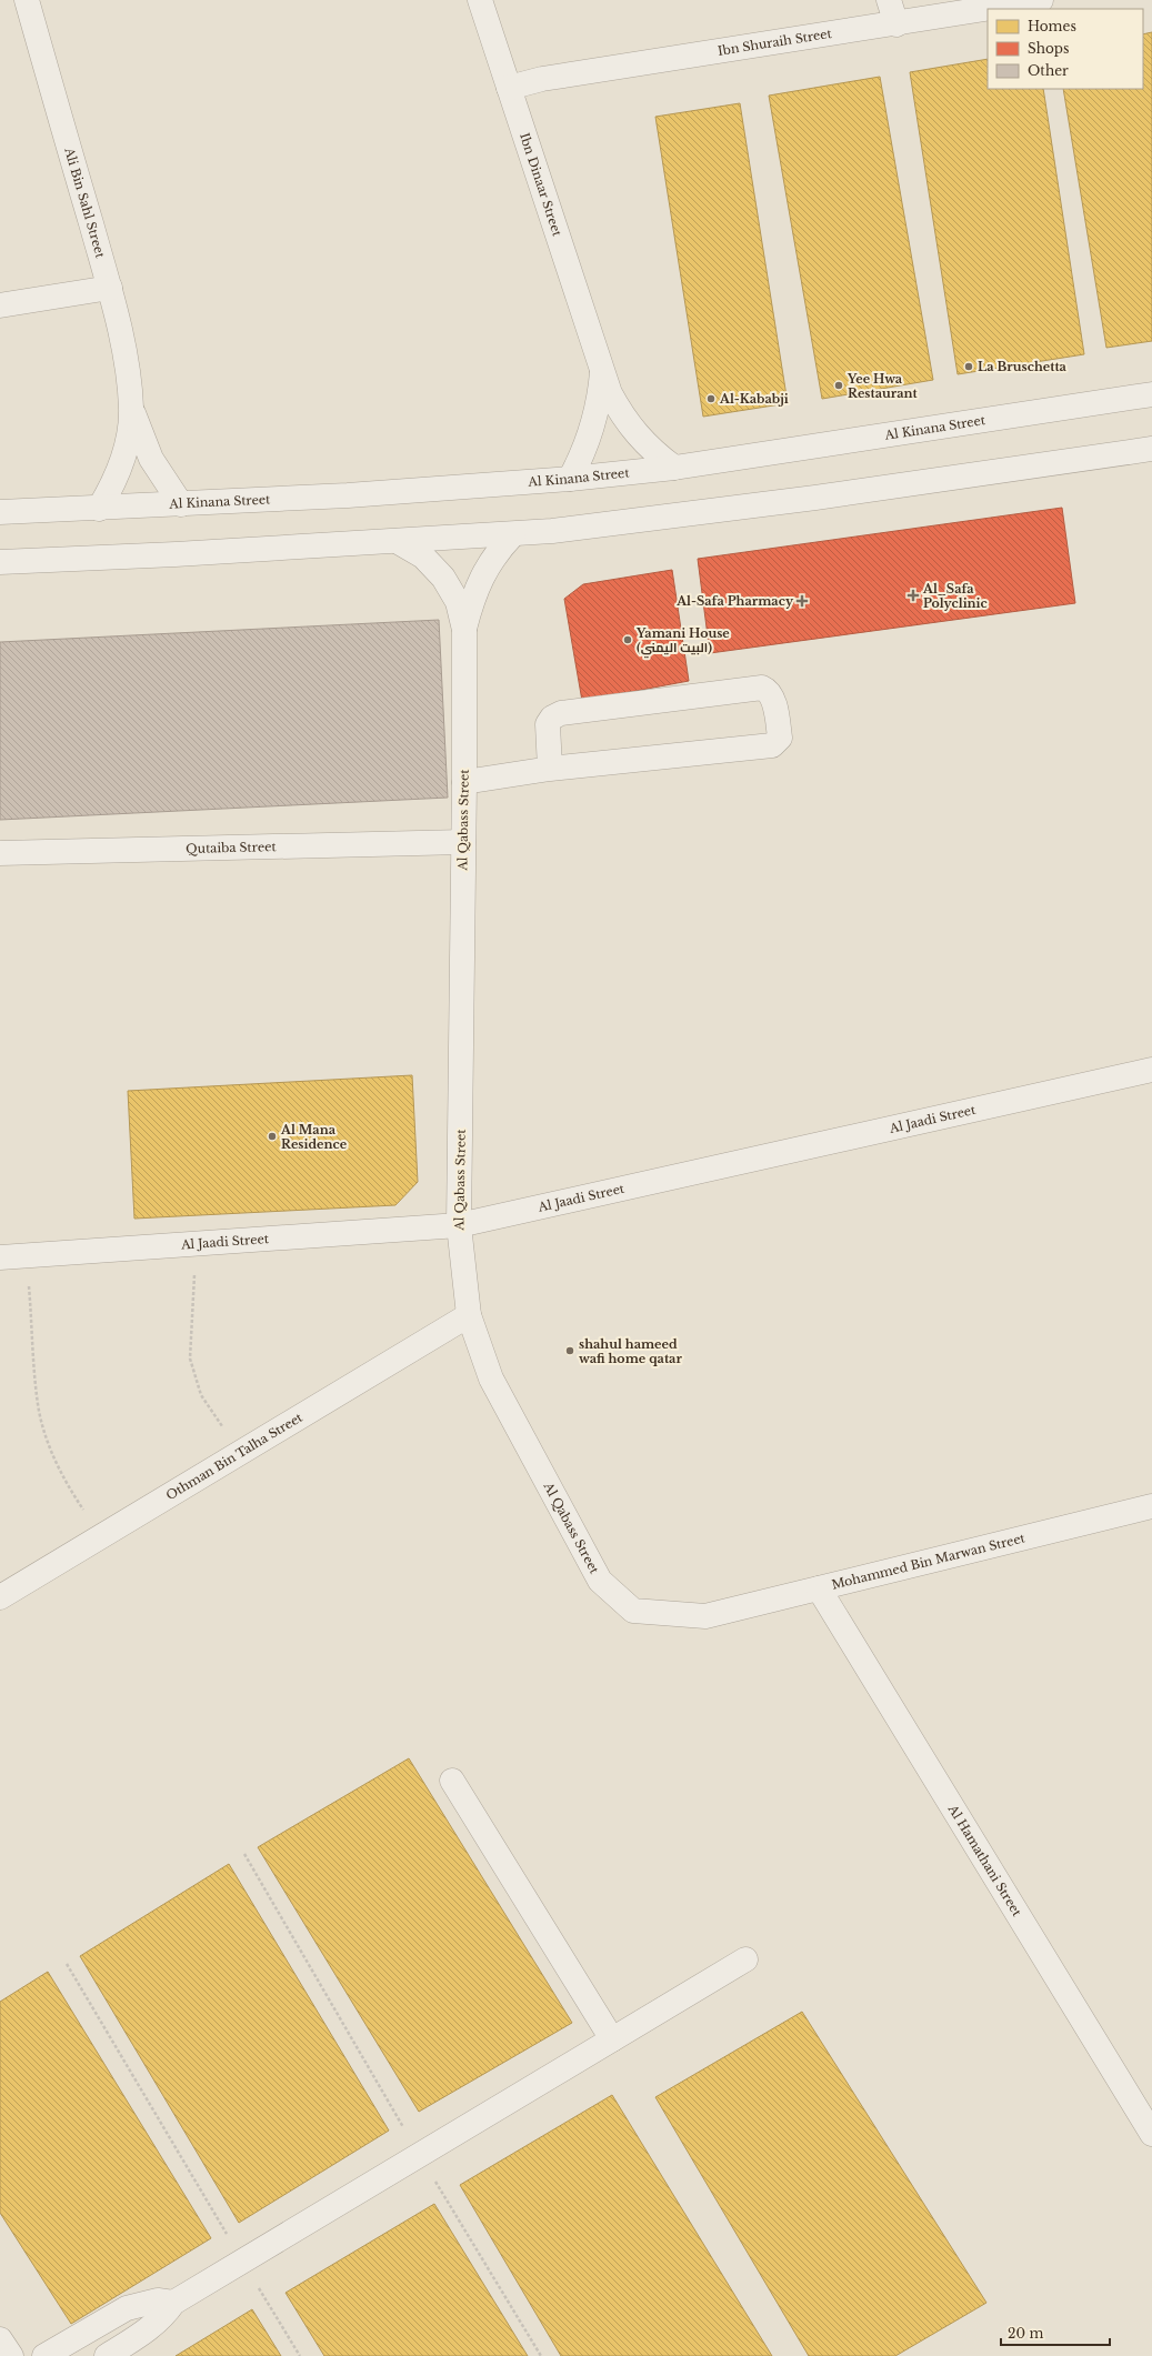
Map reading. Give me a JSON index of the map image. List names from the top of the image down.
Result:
{
  "streets": {
    "street": [
      "Ibn Shuraih Street",
      "Ibn Dinaar Street",
      "Ali Bin Sahl Street",
      "Al Kinana Street",
      "Al Qabass Street",
      "Qutaiba Street",
      "Al Jaadi Street",
      "Othman Bin Talha Street",
      "Mohammed Bin Marwan Street",
      "Al Hamathani Street"
    ]
  },
  "crossings": [
    ["Ibn Shuraih Street", "Ibn Dinaar Street"],
    ["Ibn Dinaar Street", "Al Kinana Street"],
    ["Ali Bin Sahl Street", "Al Kinana Street"],
    ["Al Qabass Street", "Qutaiba Street"],
    ["Al Qabass Street", "Al Jaadi Street"],
    ["Al Qabass Street", "Othman Bin Talha Street"],
    ["Al Qabass Street", "Mohammed Bin Marwan Street"],
    ["Mohammed Bin Marwan Street", "Al Hamathani Street"]
  ],
  "places": {
    "other": [
      "La Bruschetta",
      "Yee Hwa Restaurant",
      "Al-Kababji",
      "Yamani House (البيت اليمني)",
      "Al Mana Residence",
      "shahul hameed wafi home qatar"
    ],
    "health": ["Al_Safa Polyclinic", "Al-Safa Pharmacy"]
  },
  "legend": ["Homes", "Shops", "Other"],
  "scale_bar": "20 m"
}
